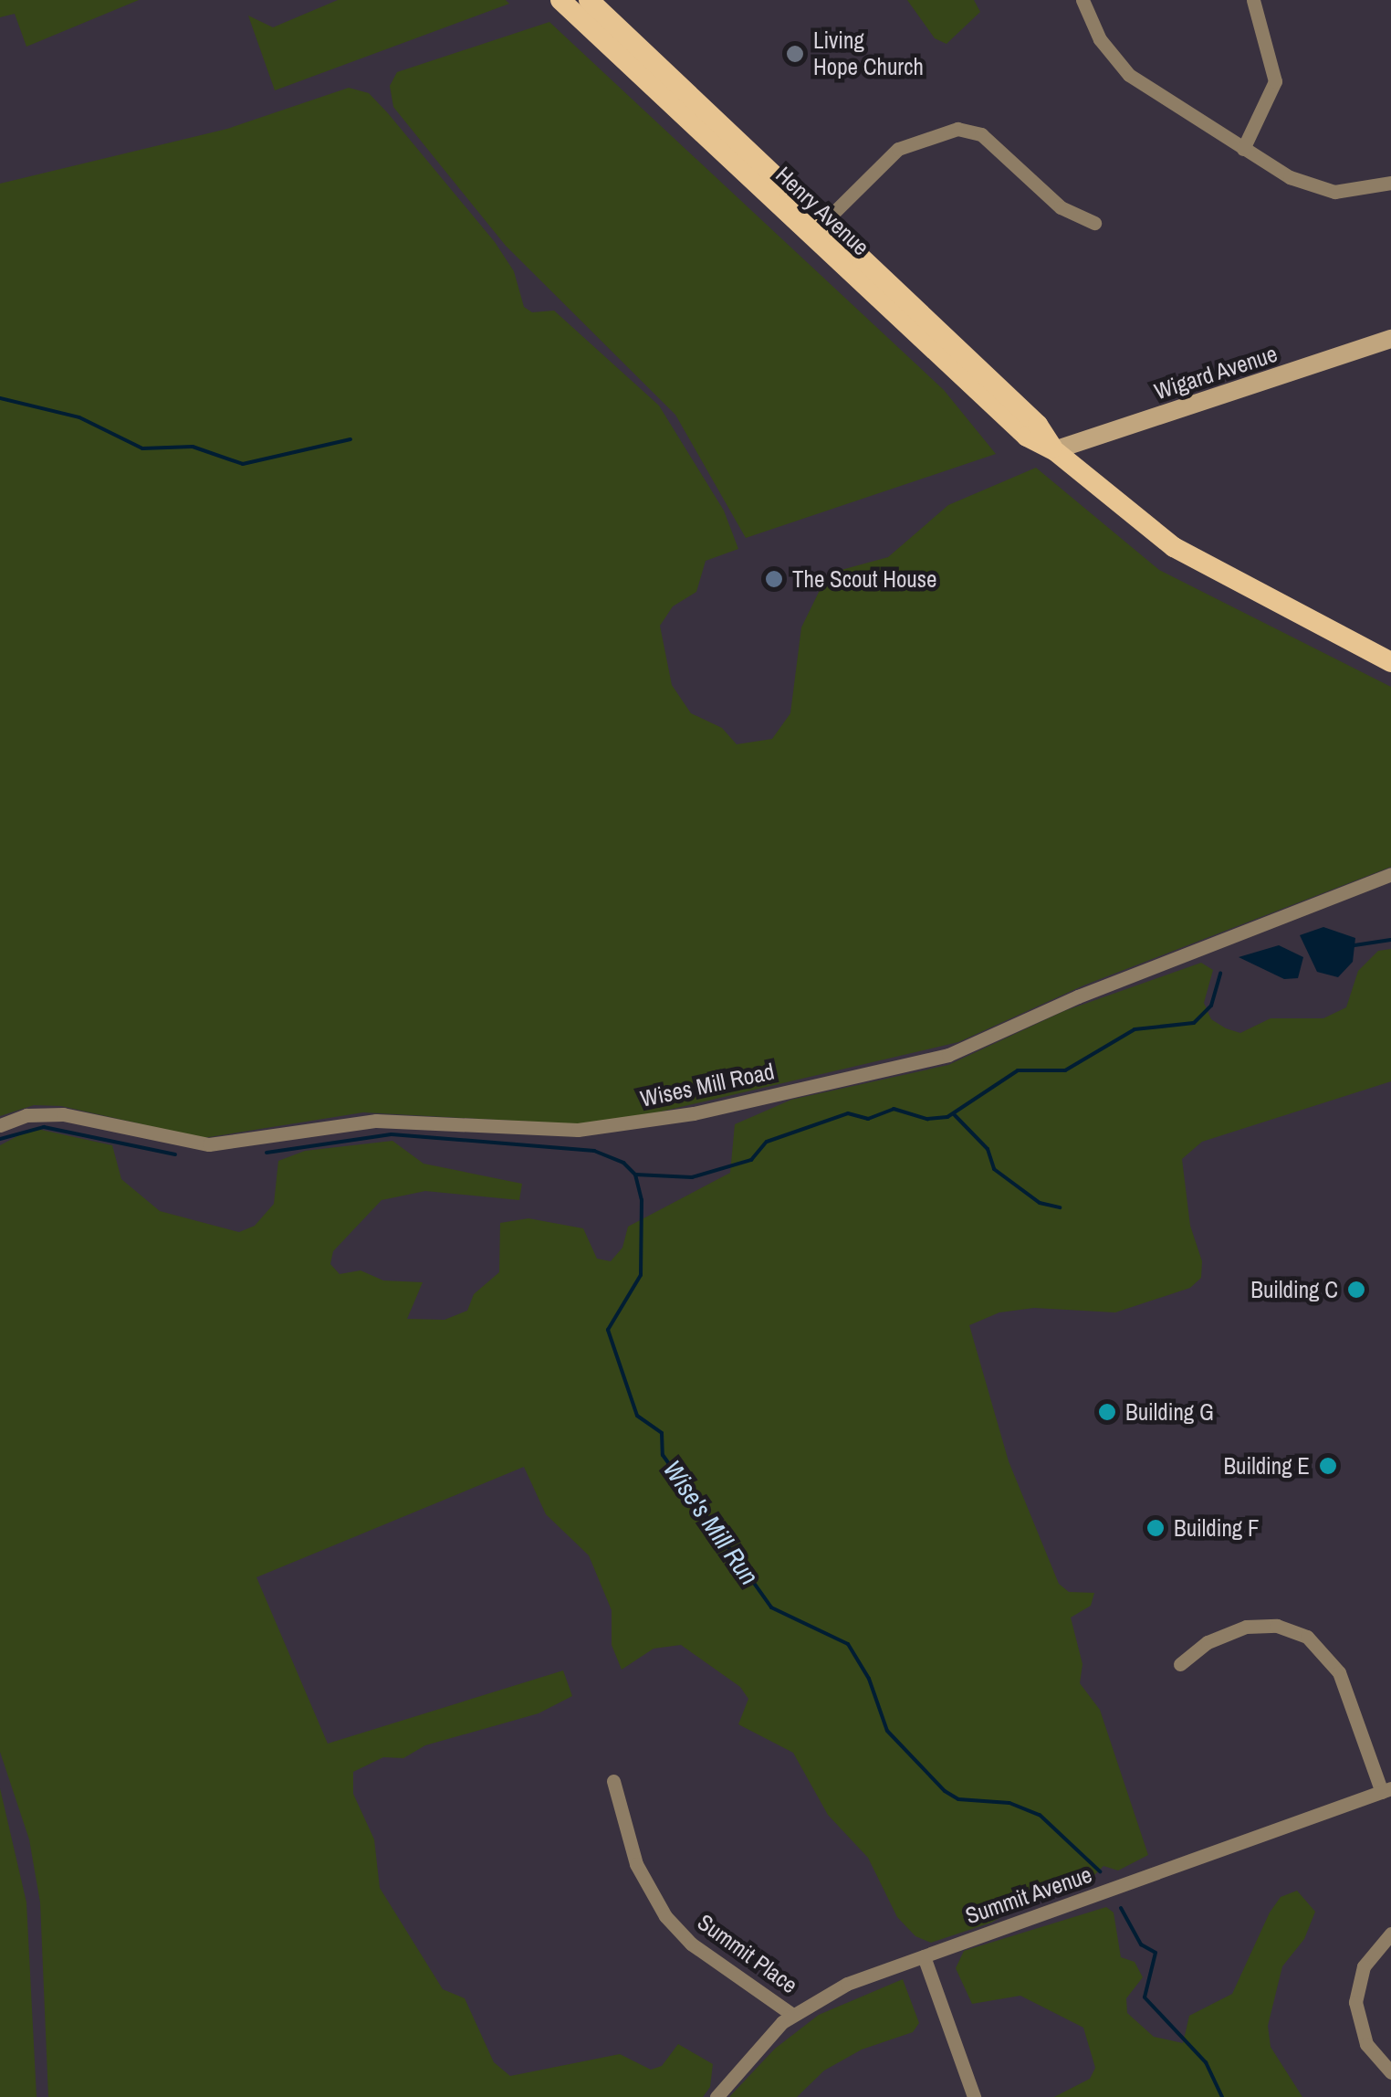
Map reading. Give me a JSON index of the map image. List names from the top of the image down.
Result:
{
  "streets": {
    "main road": ["Henry Avenue"],
    "street": [
      "Wigard Avenue",
      "Wises Mill Road",
      "Summit Avenue",
      "Summit Place"
    ]
  },
  "crossings": [
    ["Henry Avenue", "Wigard Avenue"],
    ["Summit Avenue", "Summit Place"]
  ],
  "water": ["Wise's Mill Run"],
  "places": [
    "Living Hope Church",
    "The Scout House",
    "Building C",
    "Building G",
    "Building E",
    "Building F"
  ]
}
